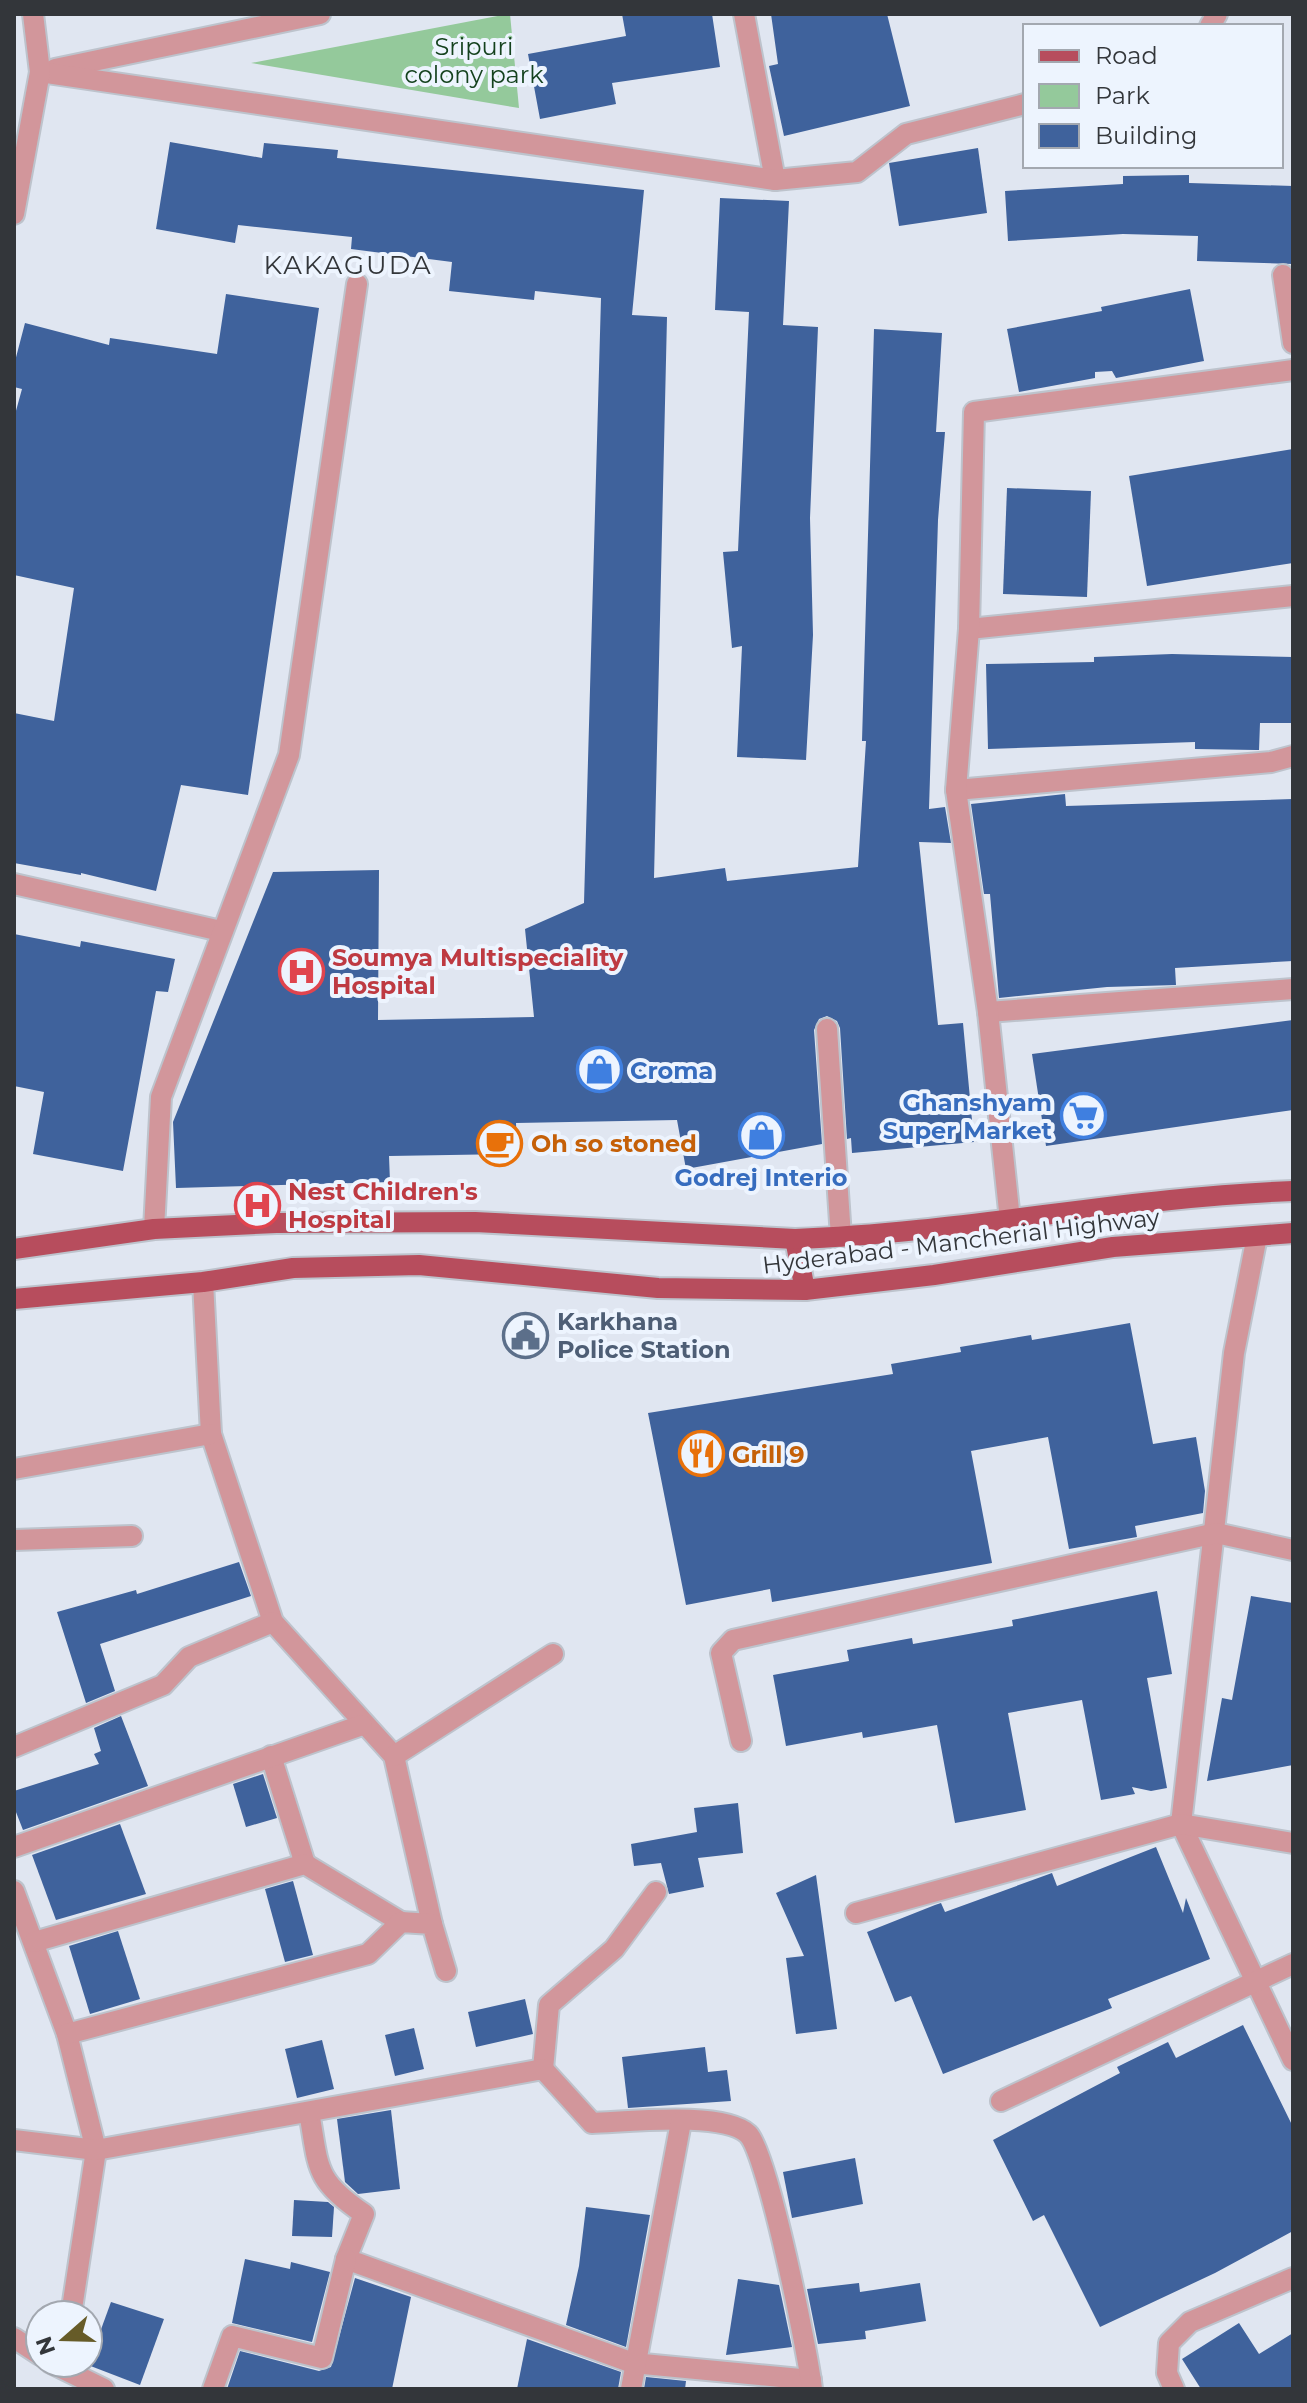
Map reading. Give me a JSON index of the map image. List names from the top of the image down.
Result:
{
  "streets": {
    "main road": ["Hyderabad - Mancherial Highway"]
  },
  "districts": ["KAKAGUDA"],
  "parks": ["Sripuri colony park"],
  "places": {
    "hospital": ["Soumya Multispeciality Hospital", "Nest Children's Hospital"],
    "shop": ["Croma", "Godrej Interio"],
    "supermarket": ["Ghanshyam Super Market"],
    "cafe": ["Oh so stoned"],
    "public building": ["Karkhana Police Station"],
    "restaurant": ["Grill 9"]
  },
  "legend": ["Road", "Park", "Building"],
  "north": "left"
}
